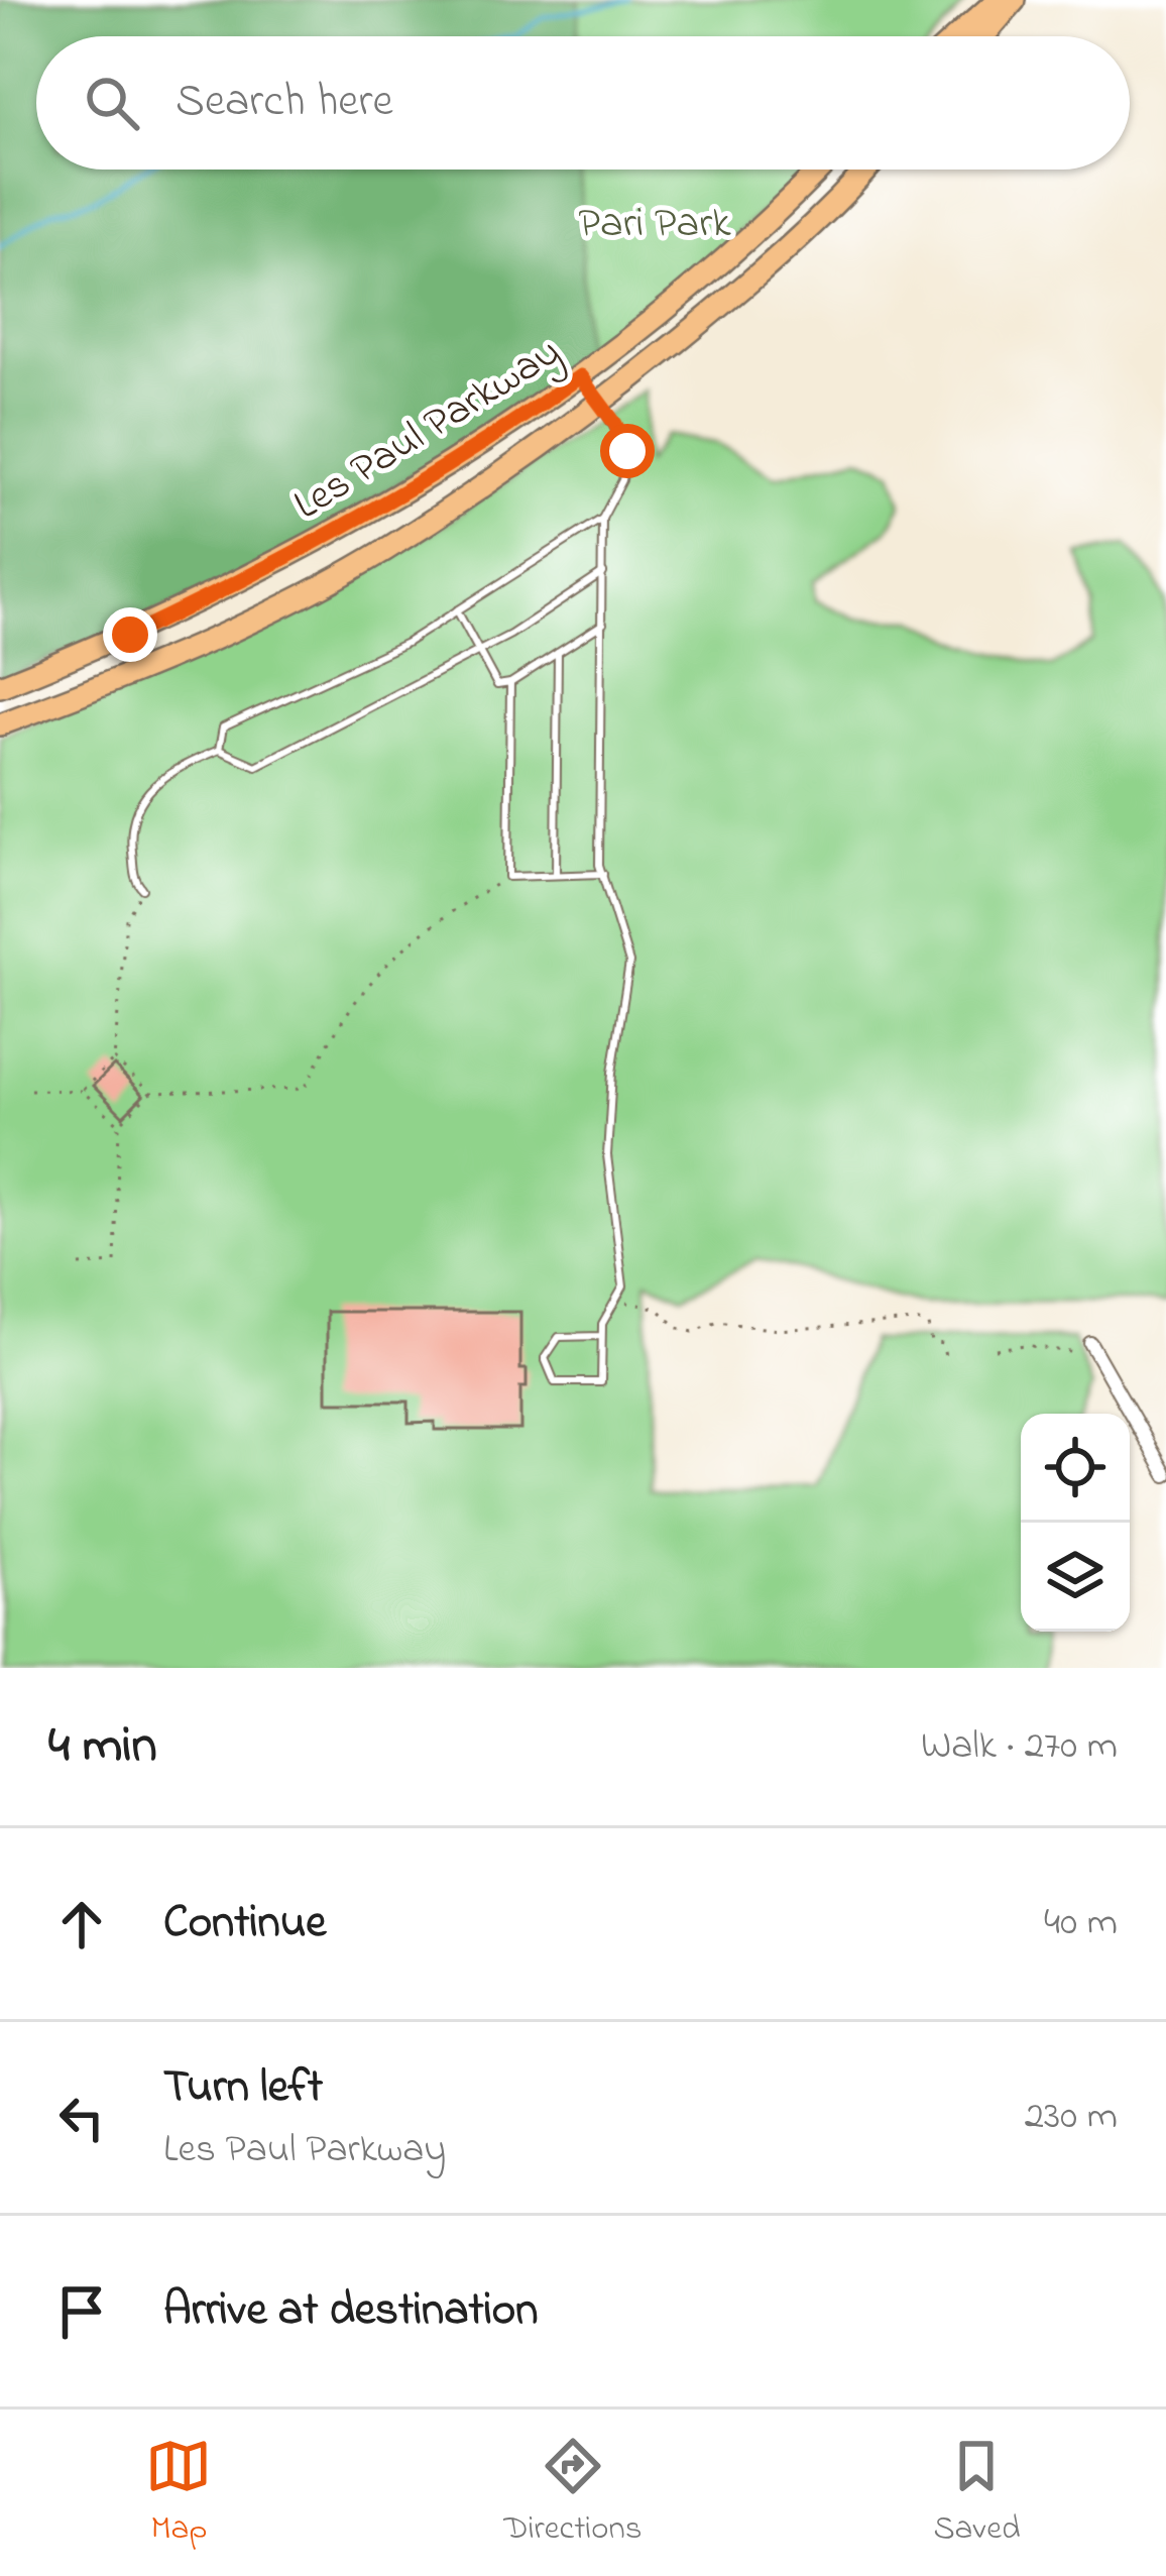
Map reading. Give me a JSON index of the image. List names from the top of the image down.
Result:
{
  "streets": {
    "main road": ["Les Paul Parkway"]
  },
  "parks": ["Pari Park"],
  "page": {
    "search": "Search here",
    "heading": ["4 min", "Walk · 270 m"],
    "list": [
      ["Continue", "40 m"],
      ["Turn left", "Les Paul Parkway", "230 m"],
      "Arrive at destination"
    ],
    "nav": ["Map", "Directions", "Saved"]
  }
}
